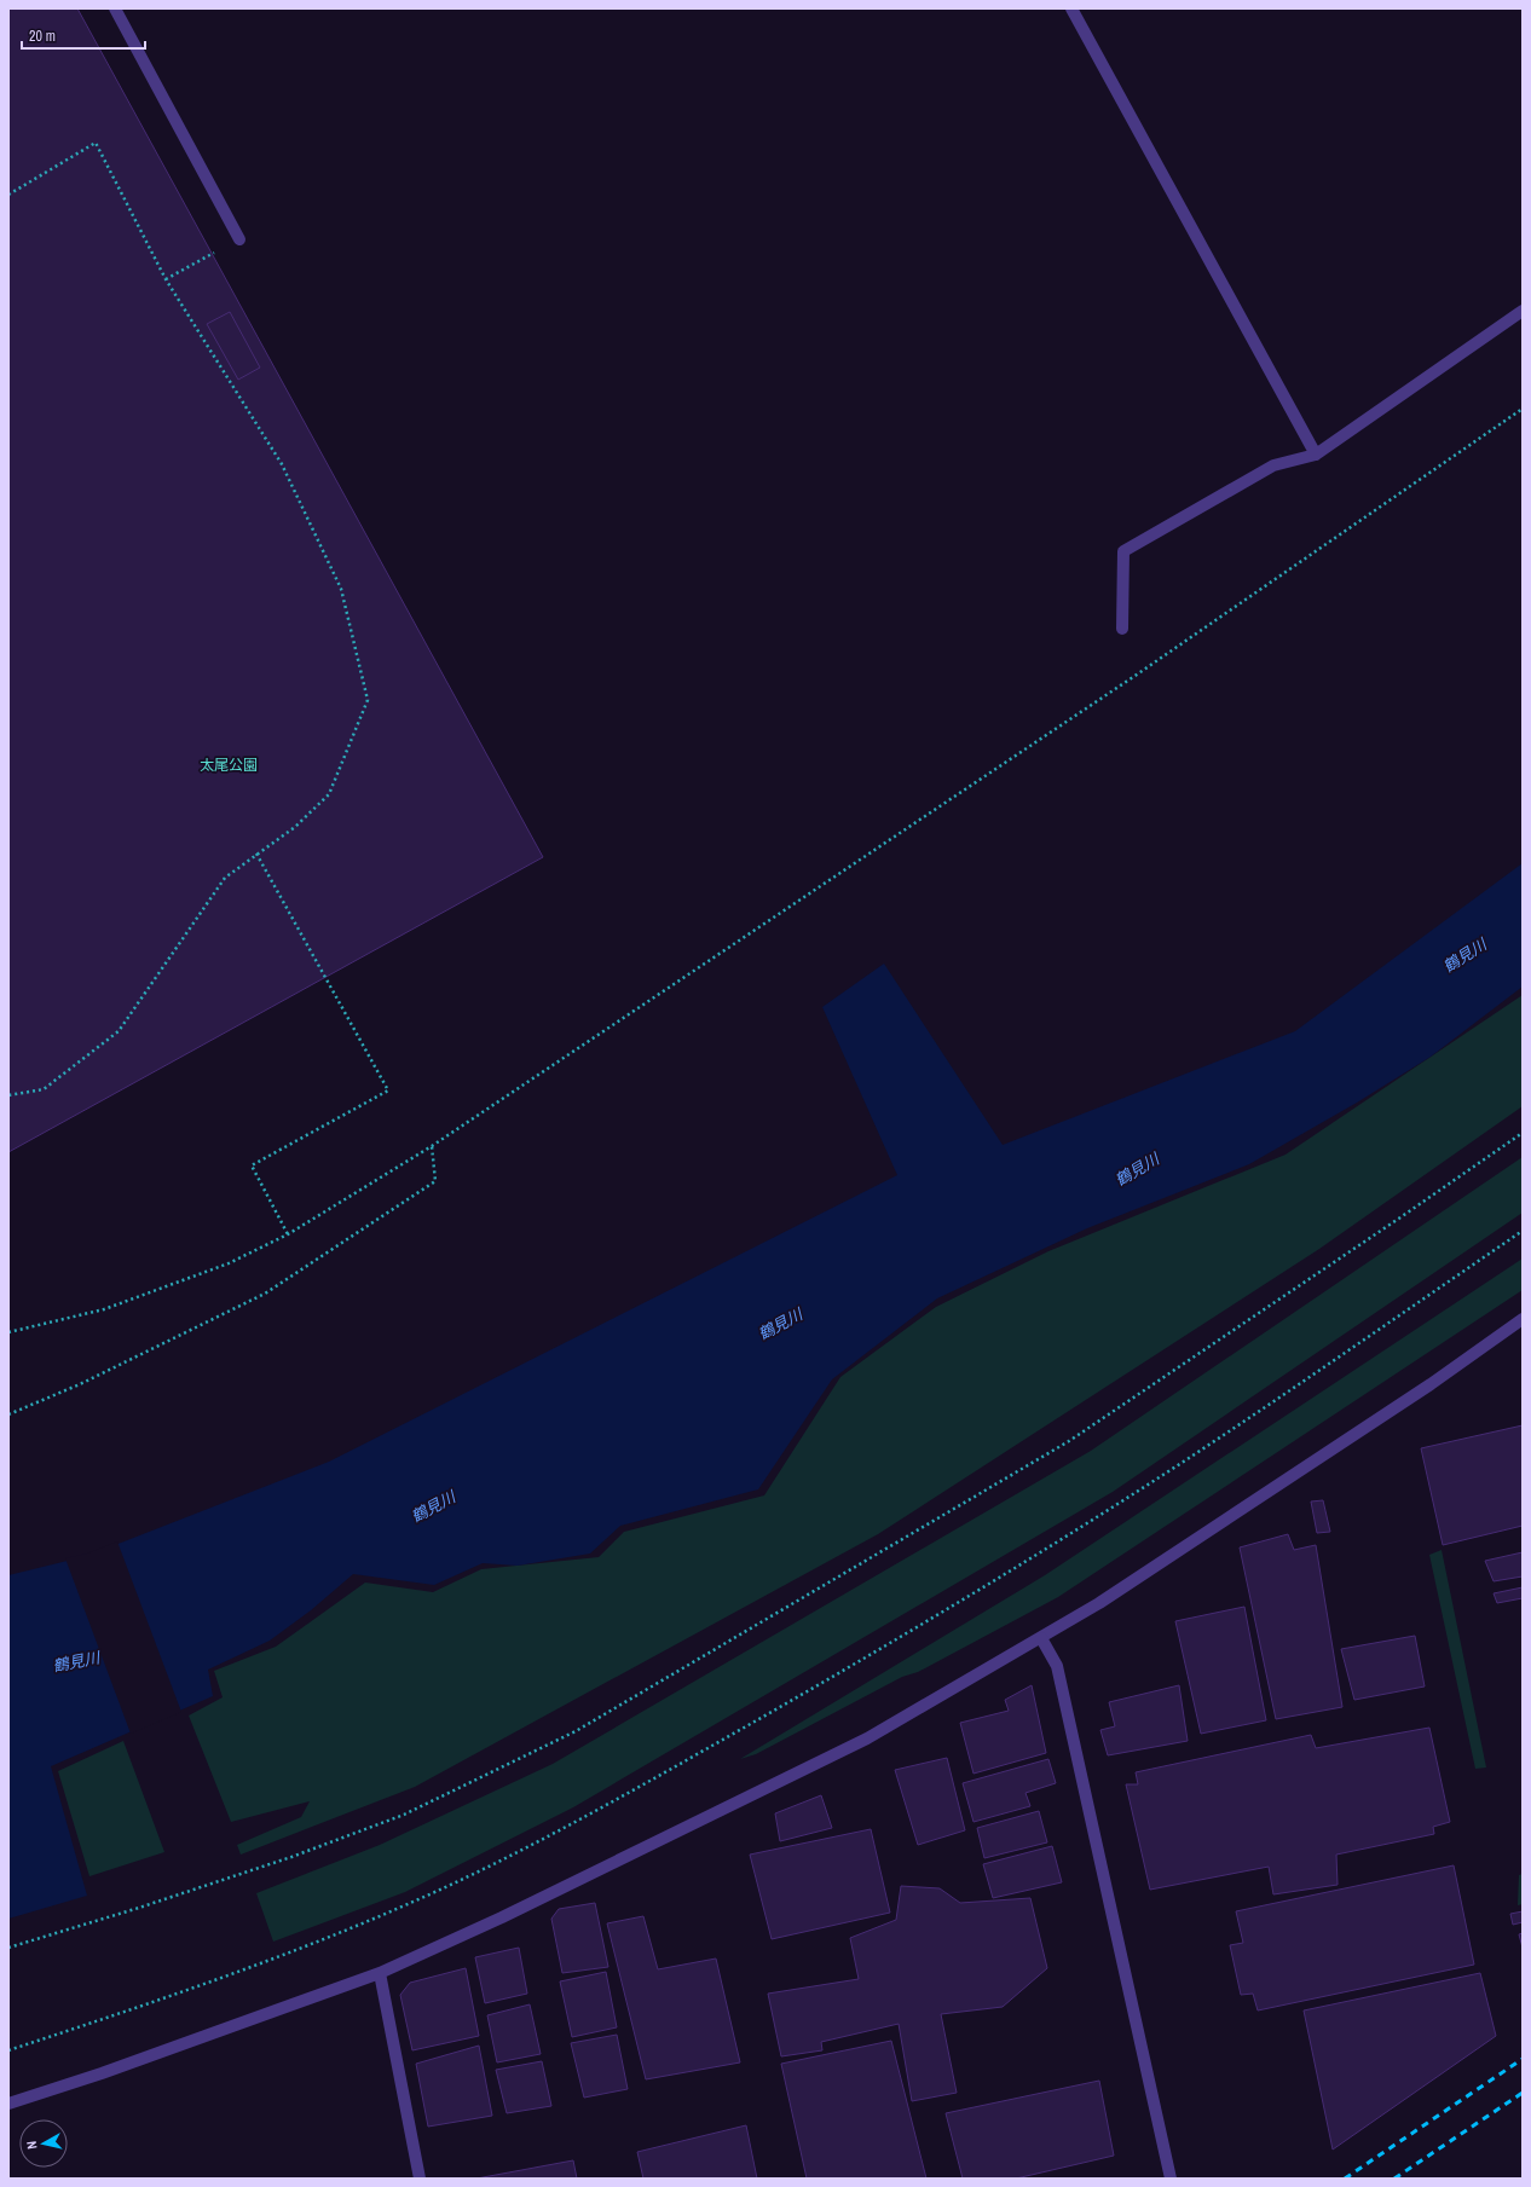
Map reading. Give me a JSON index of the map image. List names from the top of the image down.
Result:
{
  "water": ["鶴見川"],
  "parks": ["太尾公園"],
  "scale_bar": "20 m",
  "north": "left"
}
